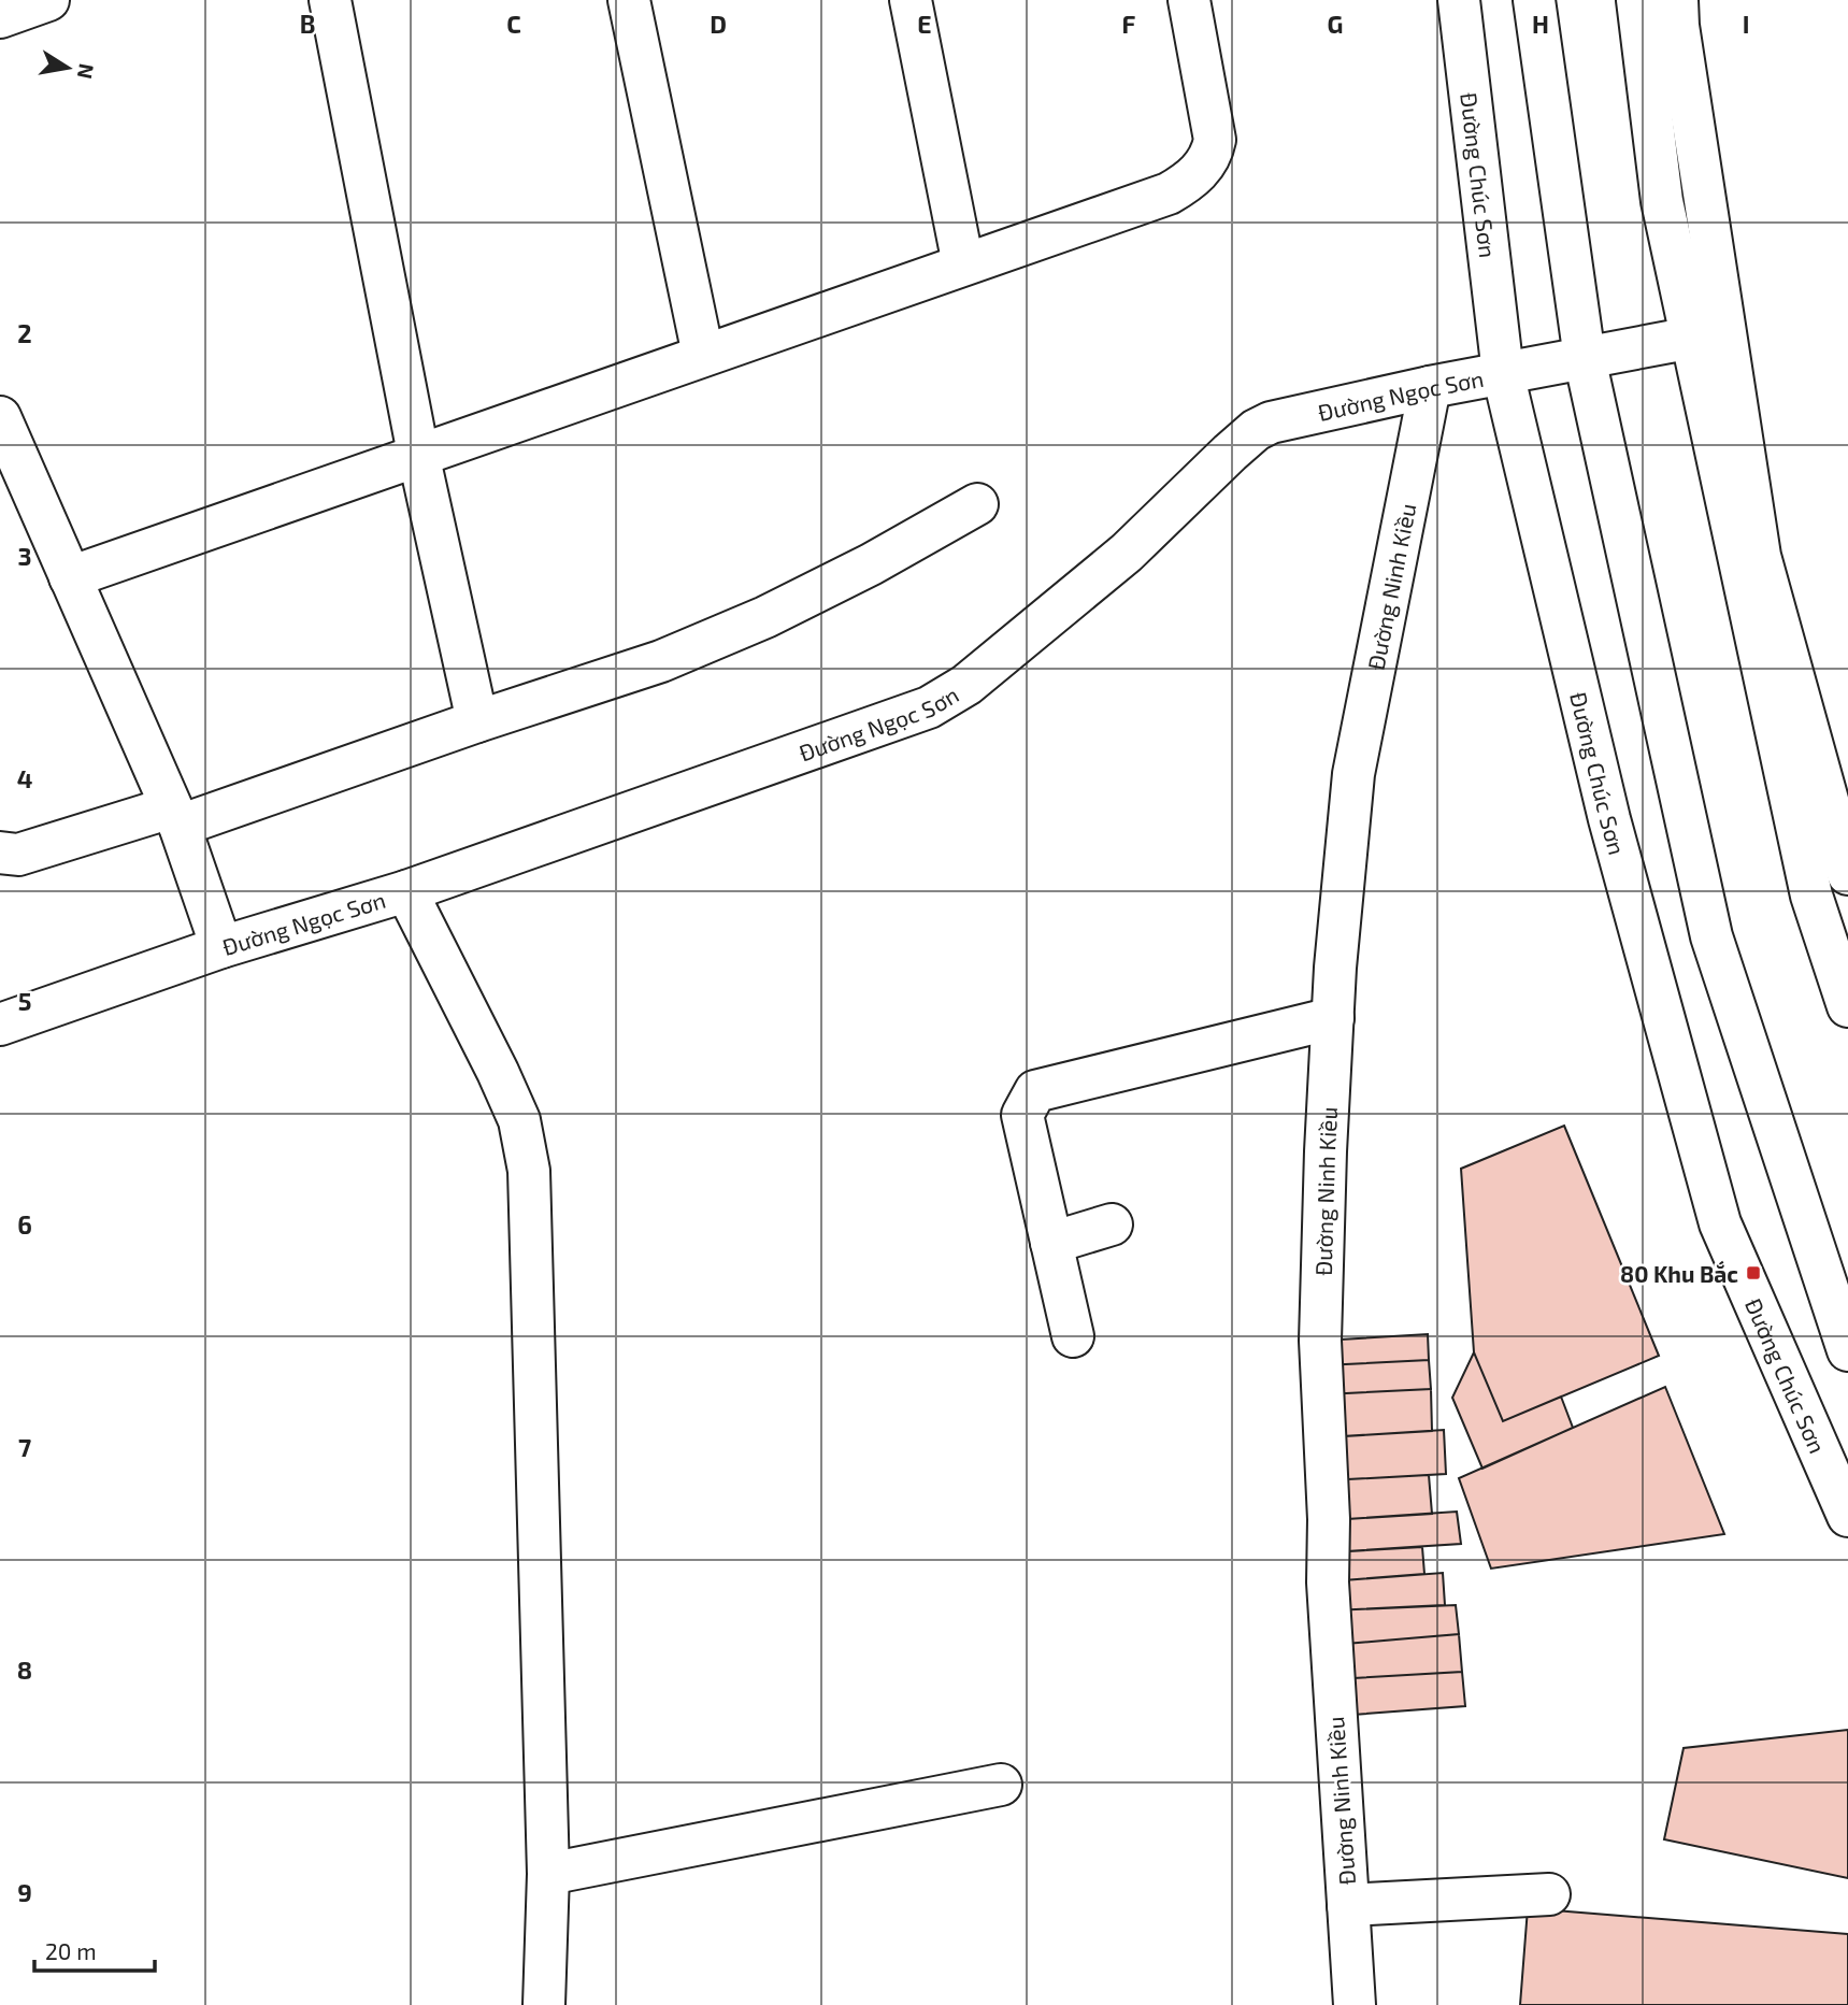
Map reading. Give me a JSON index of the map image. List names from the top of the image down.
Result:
{
  "streets": {
    "main road": ["Đường Chúc Sơn", "Đường Ngọc Sơn", "Đường Ninh Kiều"]
  },
  "crossings": [
    ["Đường Chúc Sơn", "Đường Ngọc Sơn"],
    ["Đường Ngọc Sơn", "Đường Ninh Kiều"]
  ],
  "places": {
    "transit": ["80 Khu Bắc"]
  },
  "scale_bar": "20 m",
  "north": "right",
  "grid": {
    "columns": [
      "B",
      "C",
      "D",
      "E",
      "F",
      "G",
      "H",
      "I"
    ],
    "rows": [
      "2",
      "3",
      "4",
      "5",
      "6",
      "7",
      "8",
      "9"
    ]
  }
}
